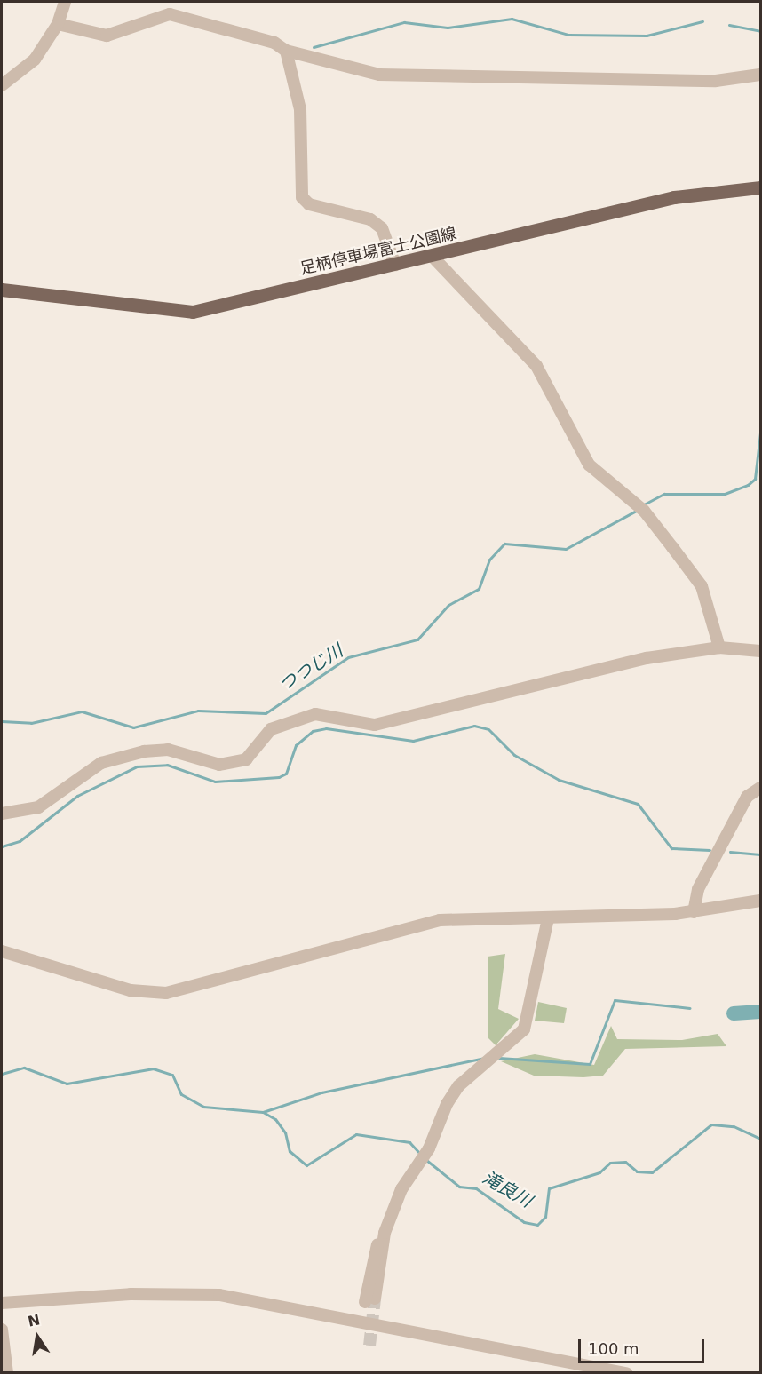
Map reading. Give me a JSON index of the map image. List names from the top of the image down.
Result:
{
  "streets": {
    "main road": ["足柄停車場富士公園線"]
  },
  "water": ["つつじ川", "滝良川"],
  "scale_bar": "100 m",
  "north": "top"
}
